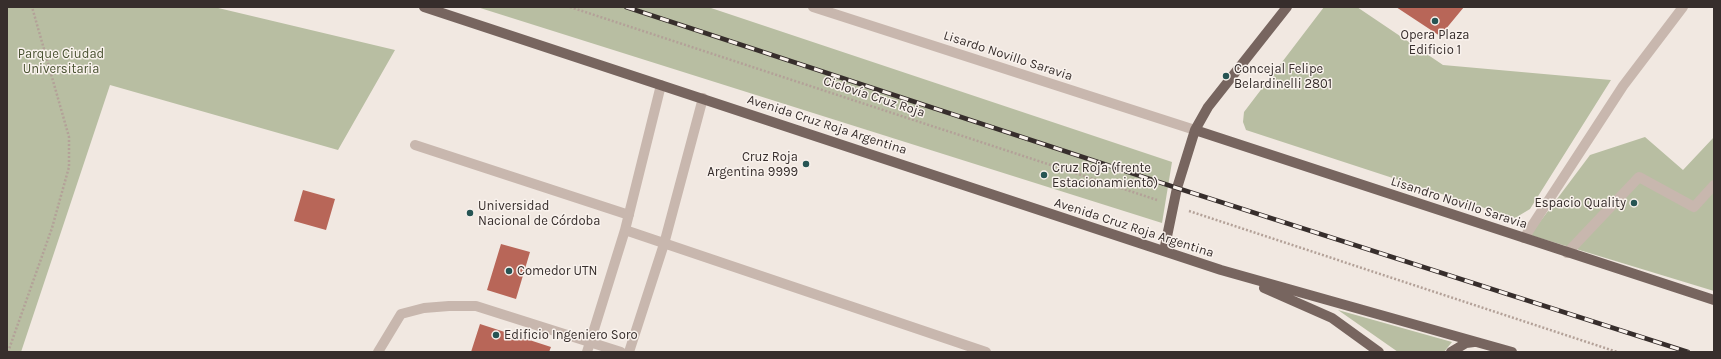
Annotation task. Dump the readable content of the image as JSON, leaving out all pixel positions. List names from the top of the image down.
{
  "streets": {
    "main road": ["Avenida Cruz Roja Argentina", "Lisandro Novillo Saravia"],
    "street": ["Lisardo Novillo Saravia"],
    "path": ["Ciclovía Cruz Roja"]
  },
  "crossings": [
    ["Lisardo Novillo Saravia", "Lisandro Novillo Saravia"]
  ],
  "parks": ["Parque Ciudad Universitaria"],
  "places": [
    "Opera Plaza Edificio 1",
    "Concejal Felipe Belardinelli 2801",
    "Cruz Roja Argentina 9999",
    "Cruz Roja (frente Estacionamiento)",
    "Espacio Quality",
    "Universidad Nacional de Córdoba",
    "Comedor UTN",
    "Edificio Ingeniero Soro"
  ]
}
